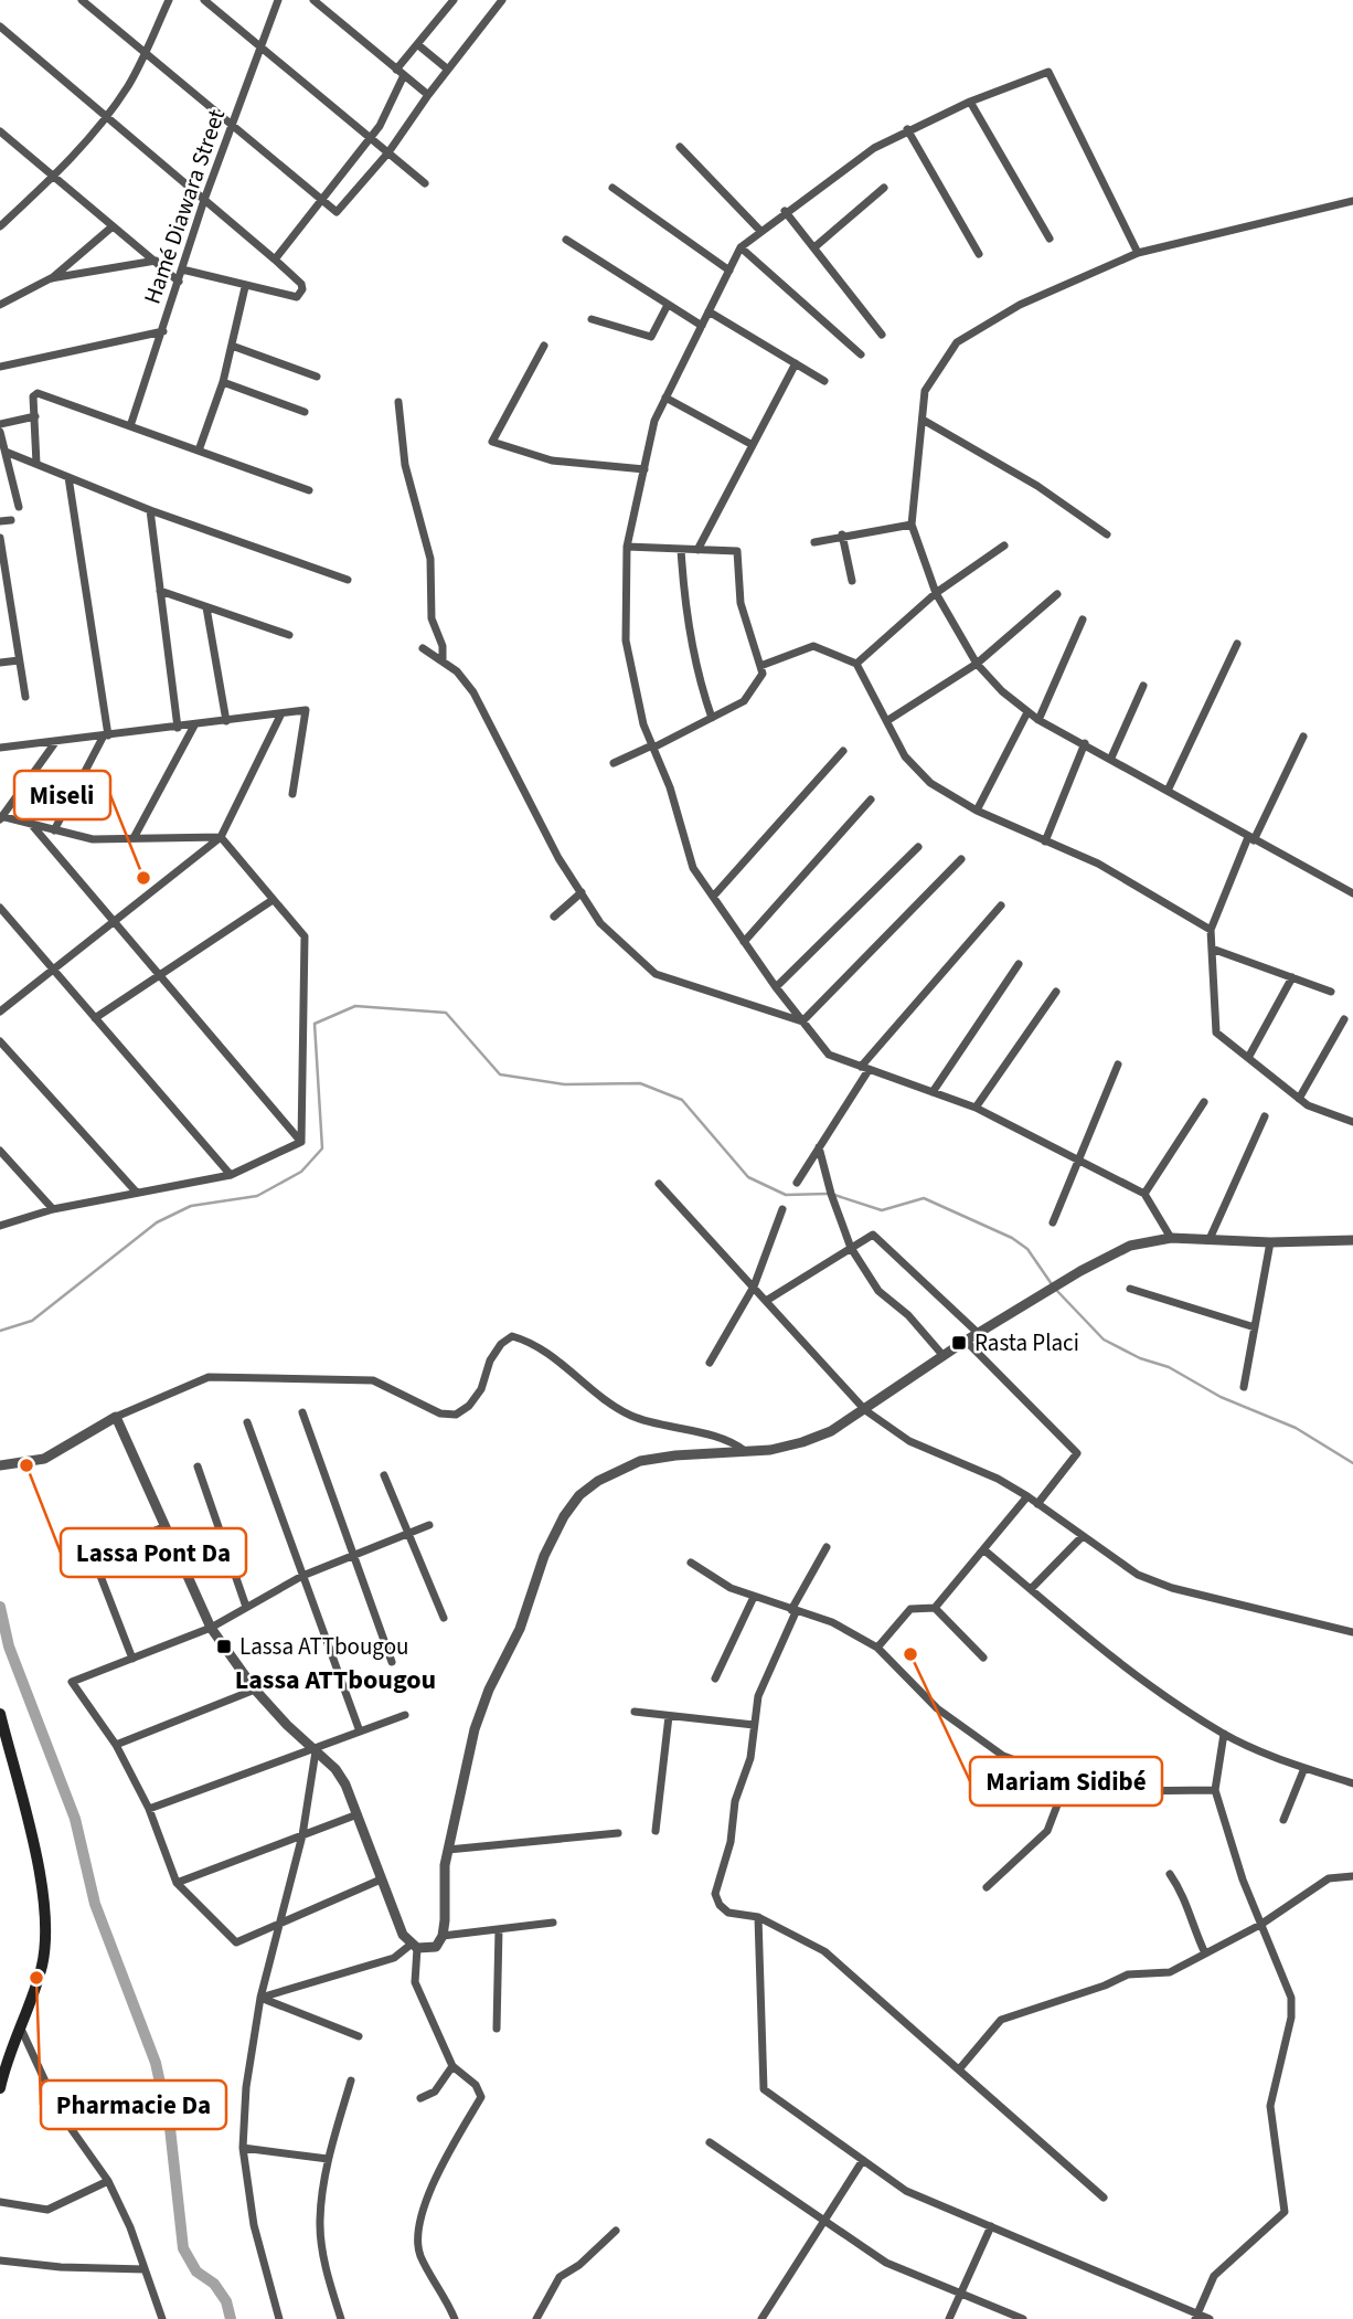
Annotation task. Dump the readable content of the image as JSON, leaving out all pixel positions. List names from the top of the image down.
{
  "streets": {
    "street": ["Hamé Diawara Street"]
  },
  "districts": ["Lassa ATTbougou"],
  "places": {
    "other": [
      "Miseli",
      "Lassa Pont Da",
      "Mariam Sidibé",
      "Pharmacie Da"
    ],
    "transit": ["Rasta Placi", "Lassa ATTbougou"]
  }
}
